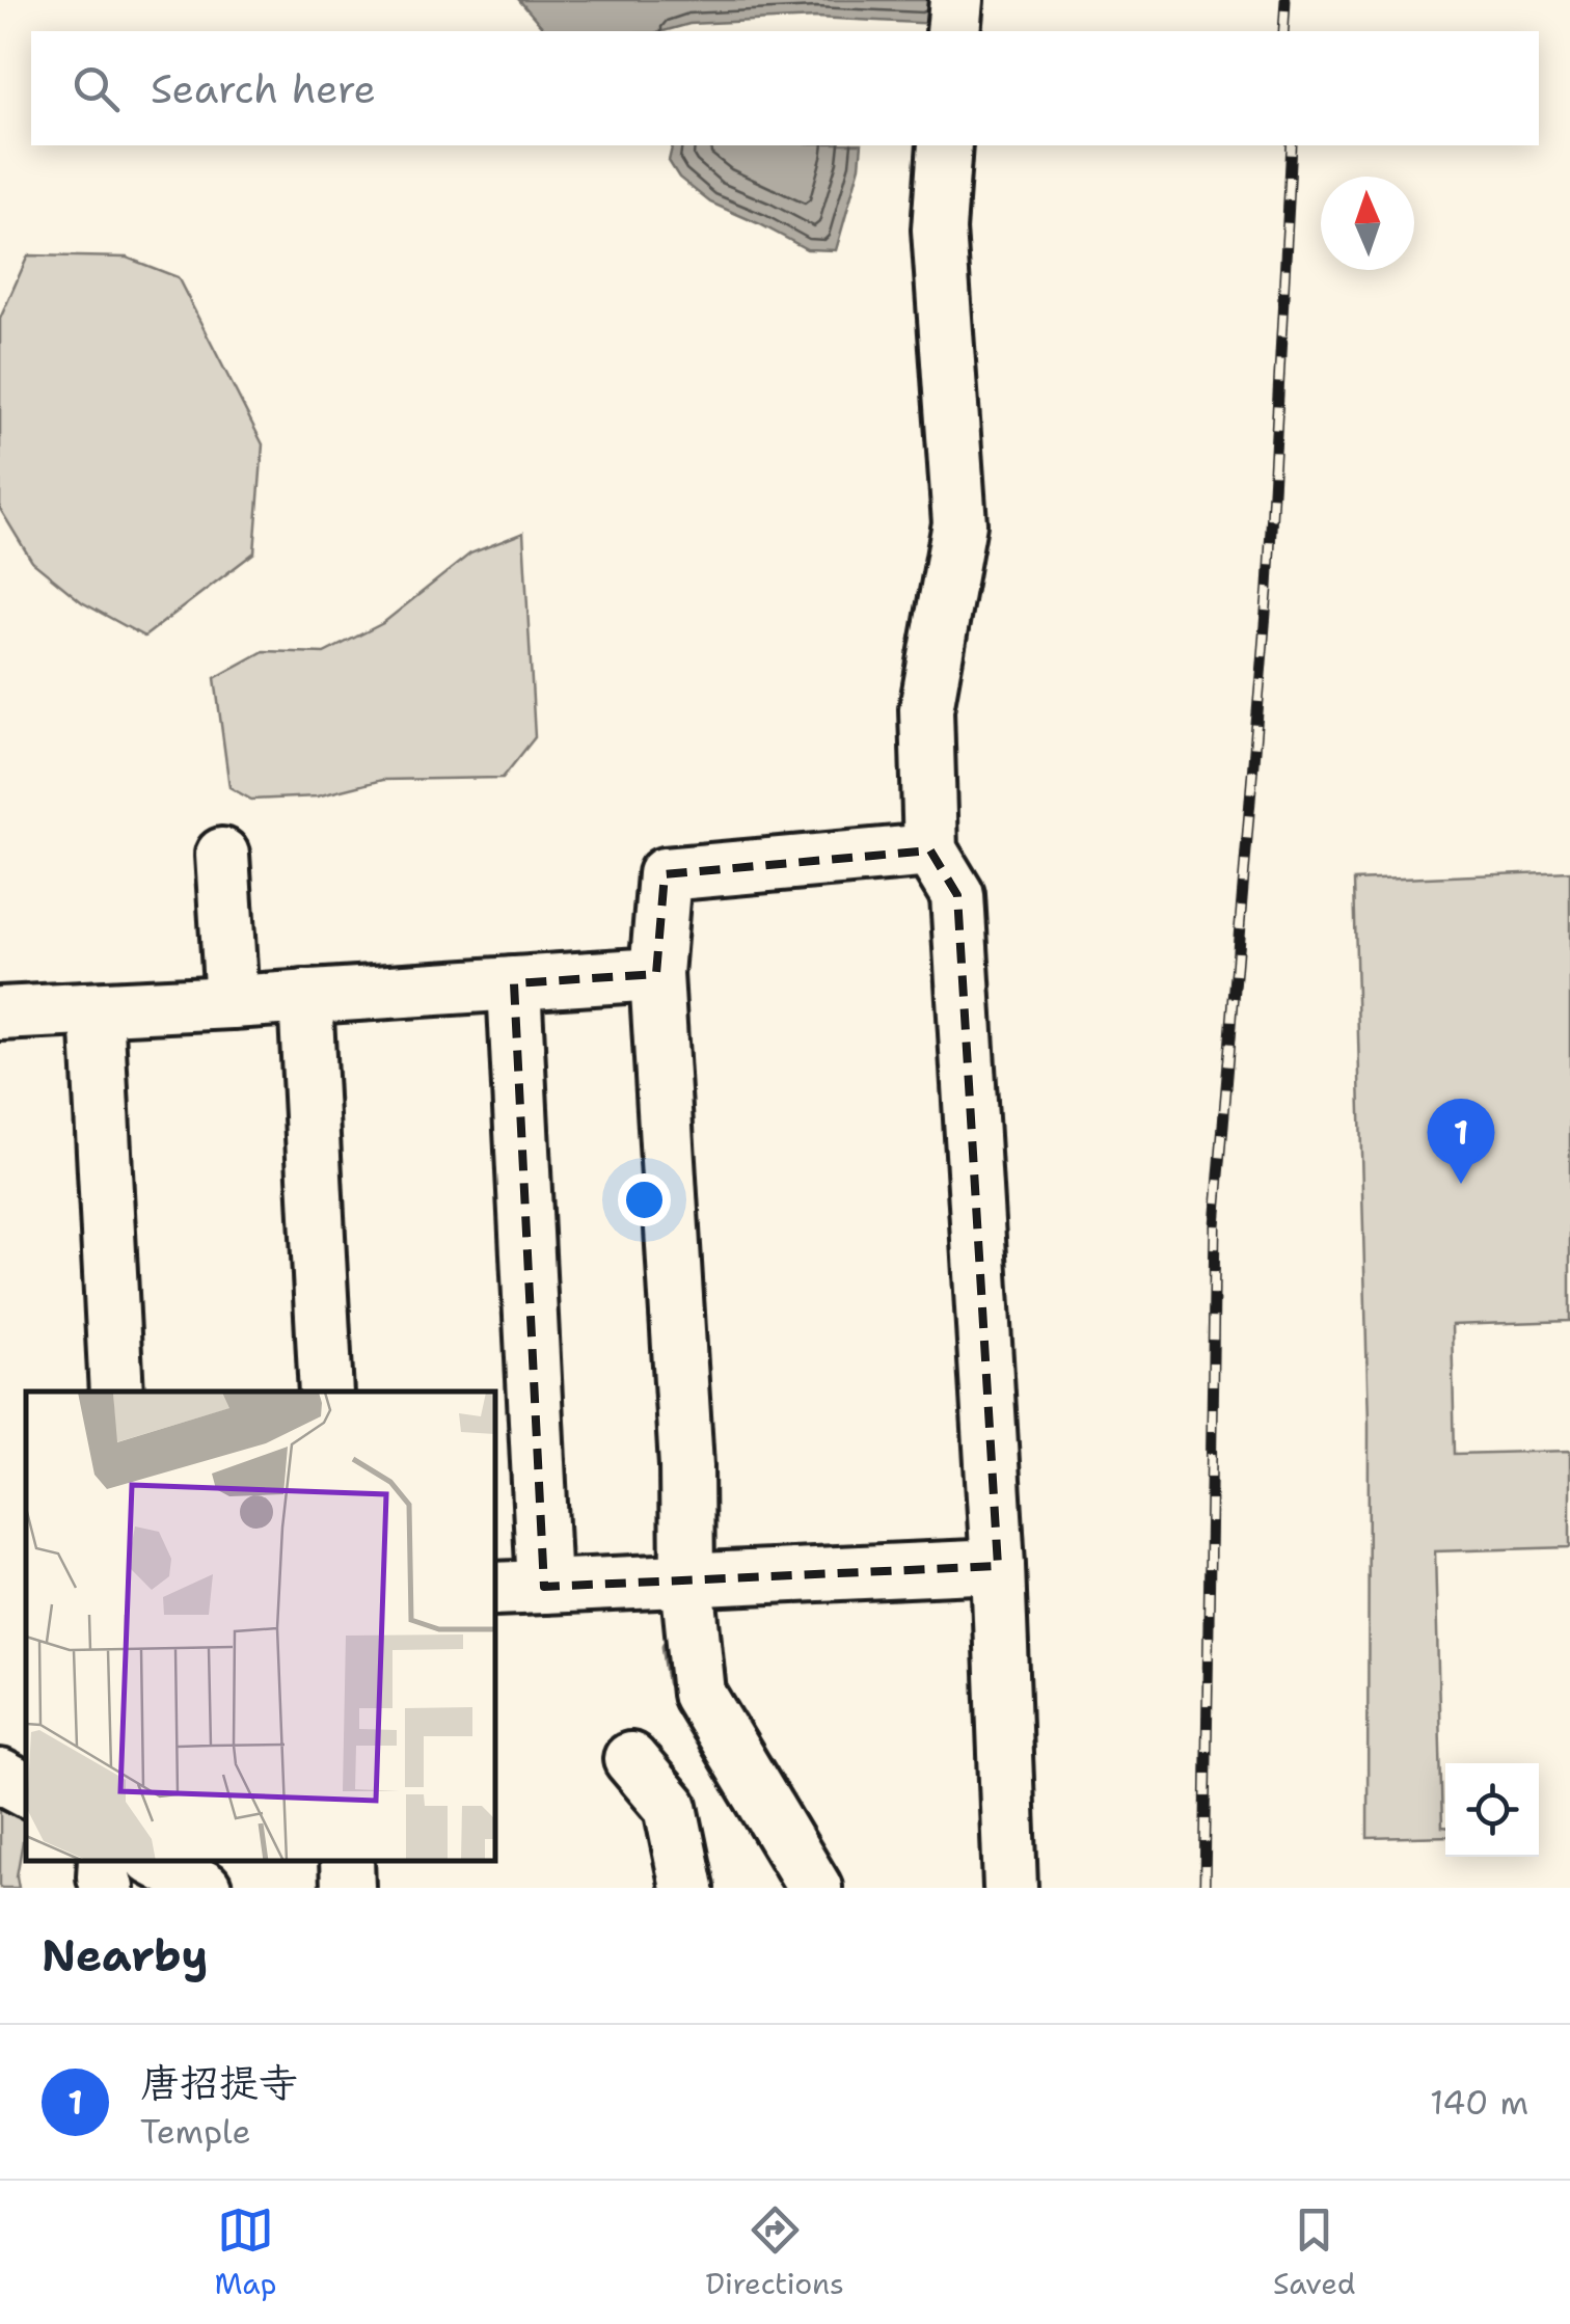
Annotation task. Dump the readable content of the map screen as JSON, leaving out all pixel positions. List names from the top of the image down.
{
  "north": "top",
  "page": {
    "search": "Search here",
    "pins": "1",
    "heading": "Nearby",
    "list": [
      {
        "mark": "1",
        "name": "唐招提寺",
        "note": "Temple",
        "value": "140 m"
      }
    ],
    "nav": ["Map", "Directions", "Saved"]
  }
}
